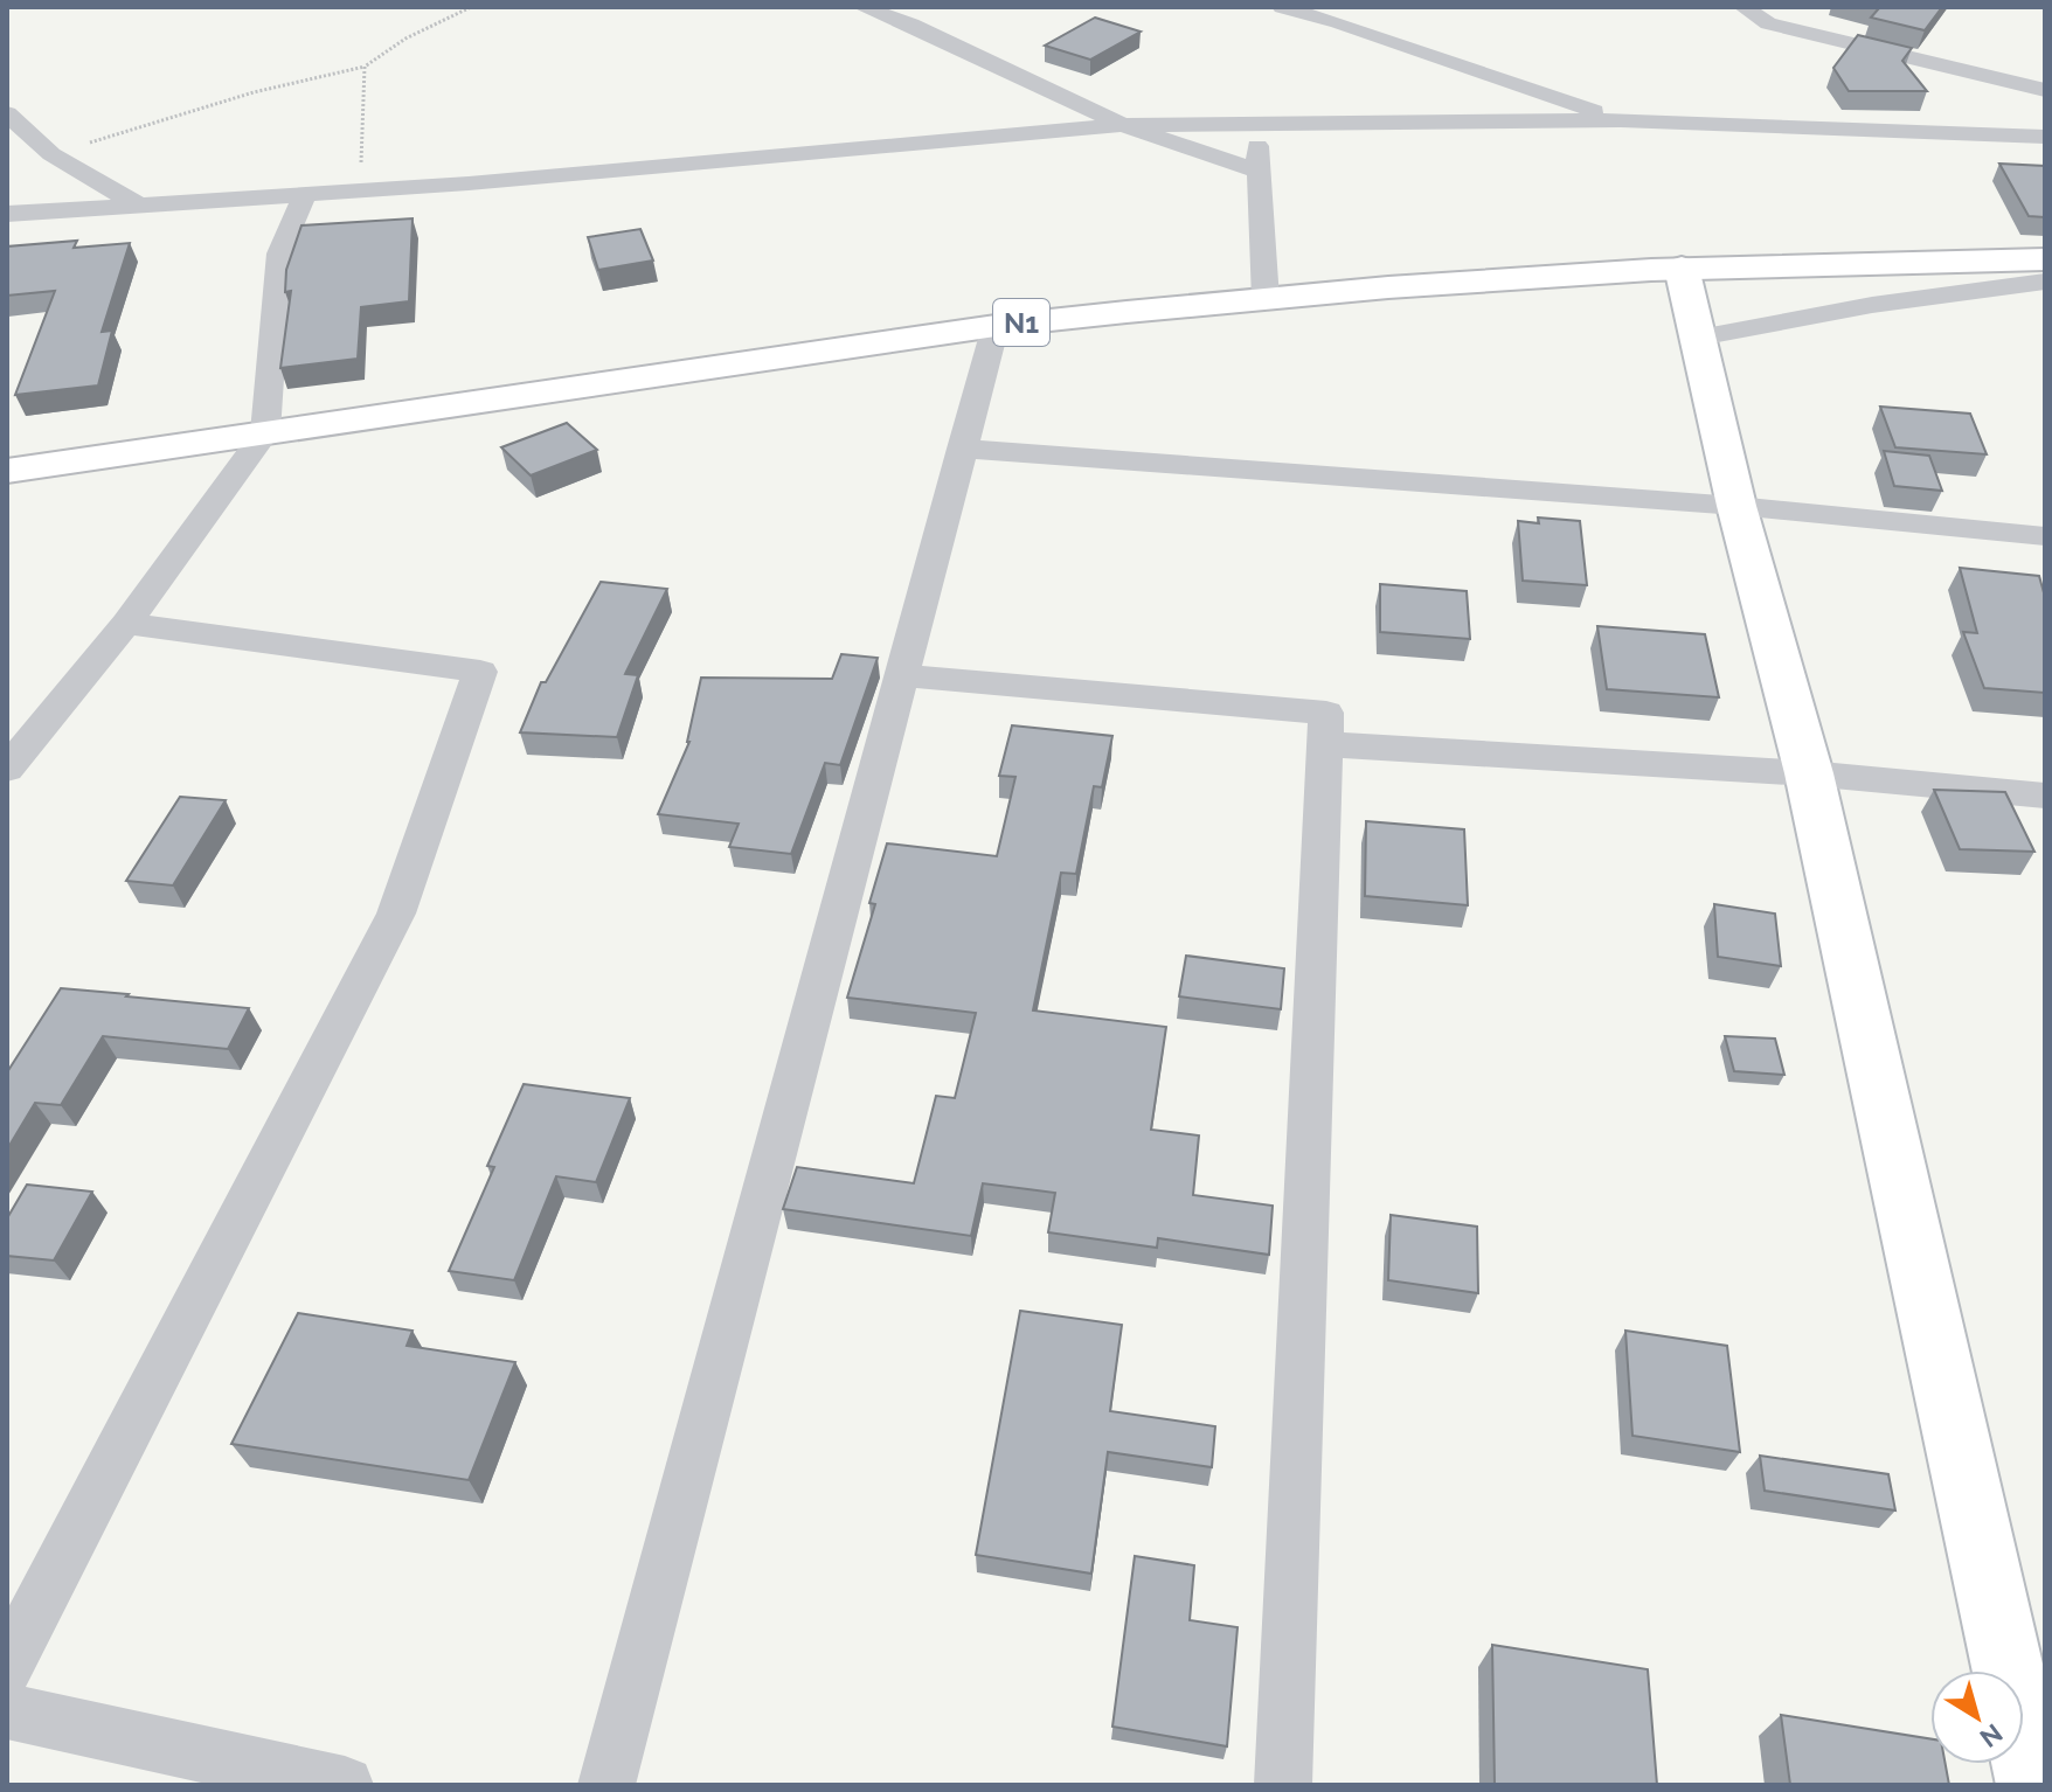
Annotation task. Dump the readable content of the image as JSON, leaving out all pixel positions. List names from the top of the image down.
{
  "streets": {
    "main road": ["N1"]
  },
  "north": "bottom right"
}
